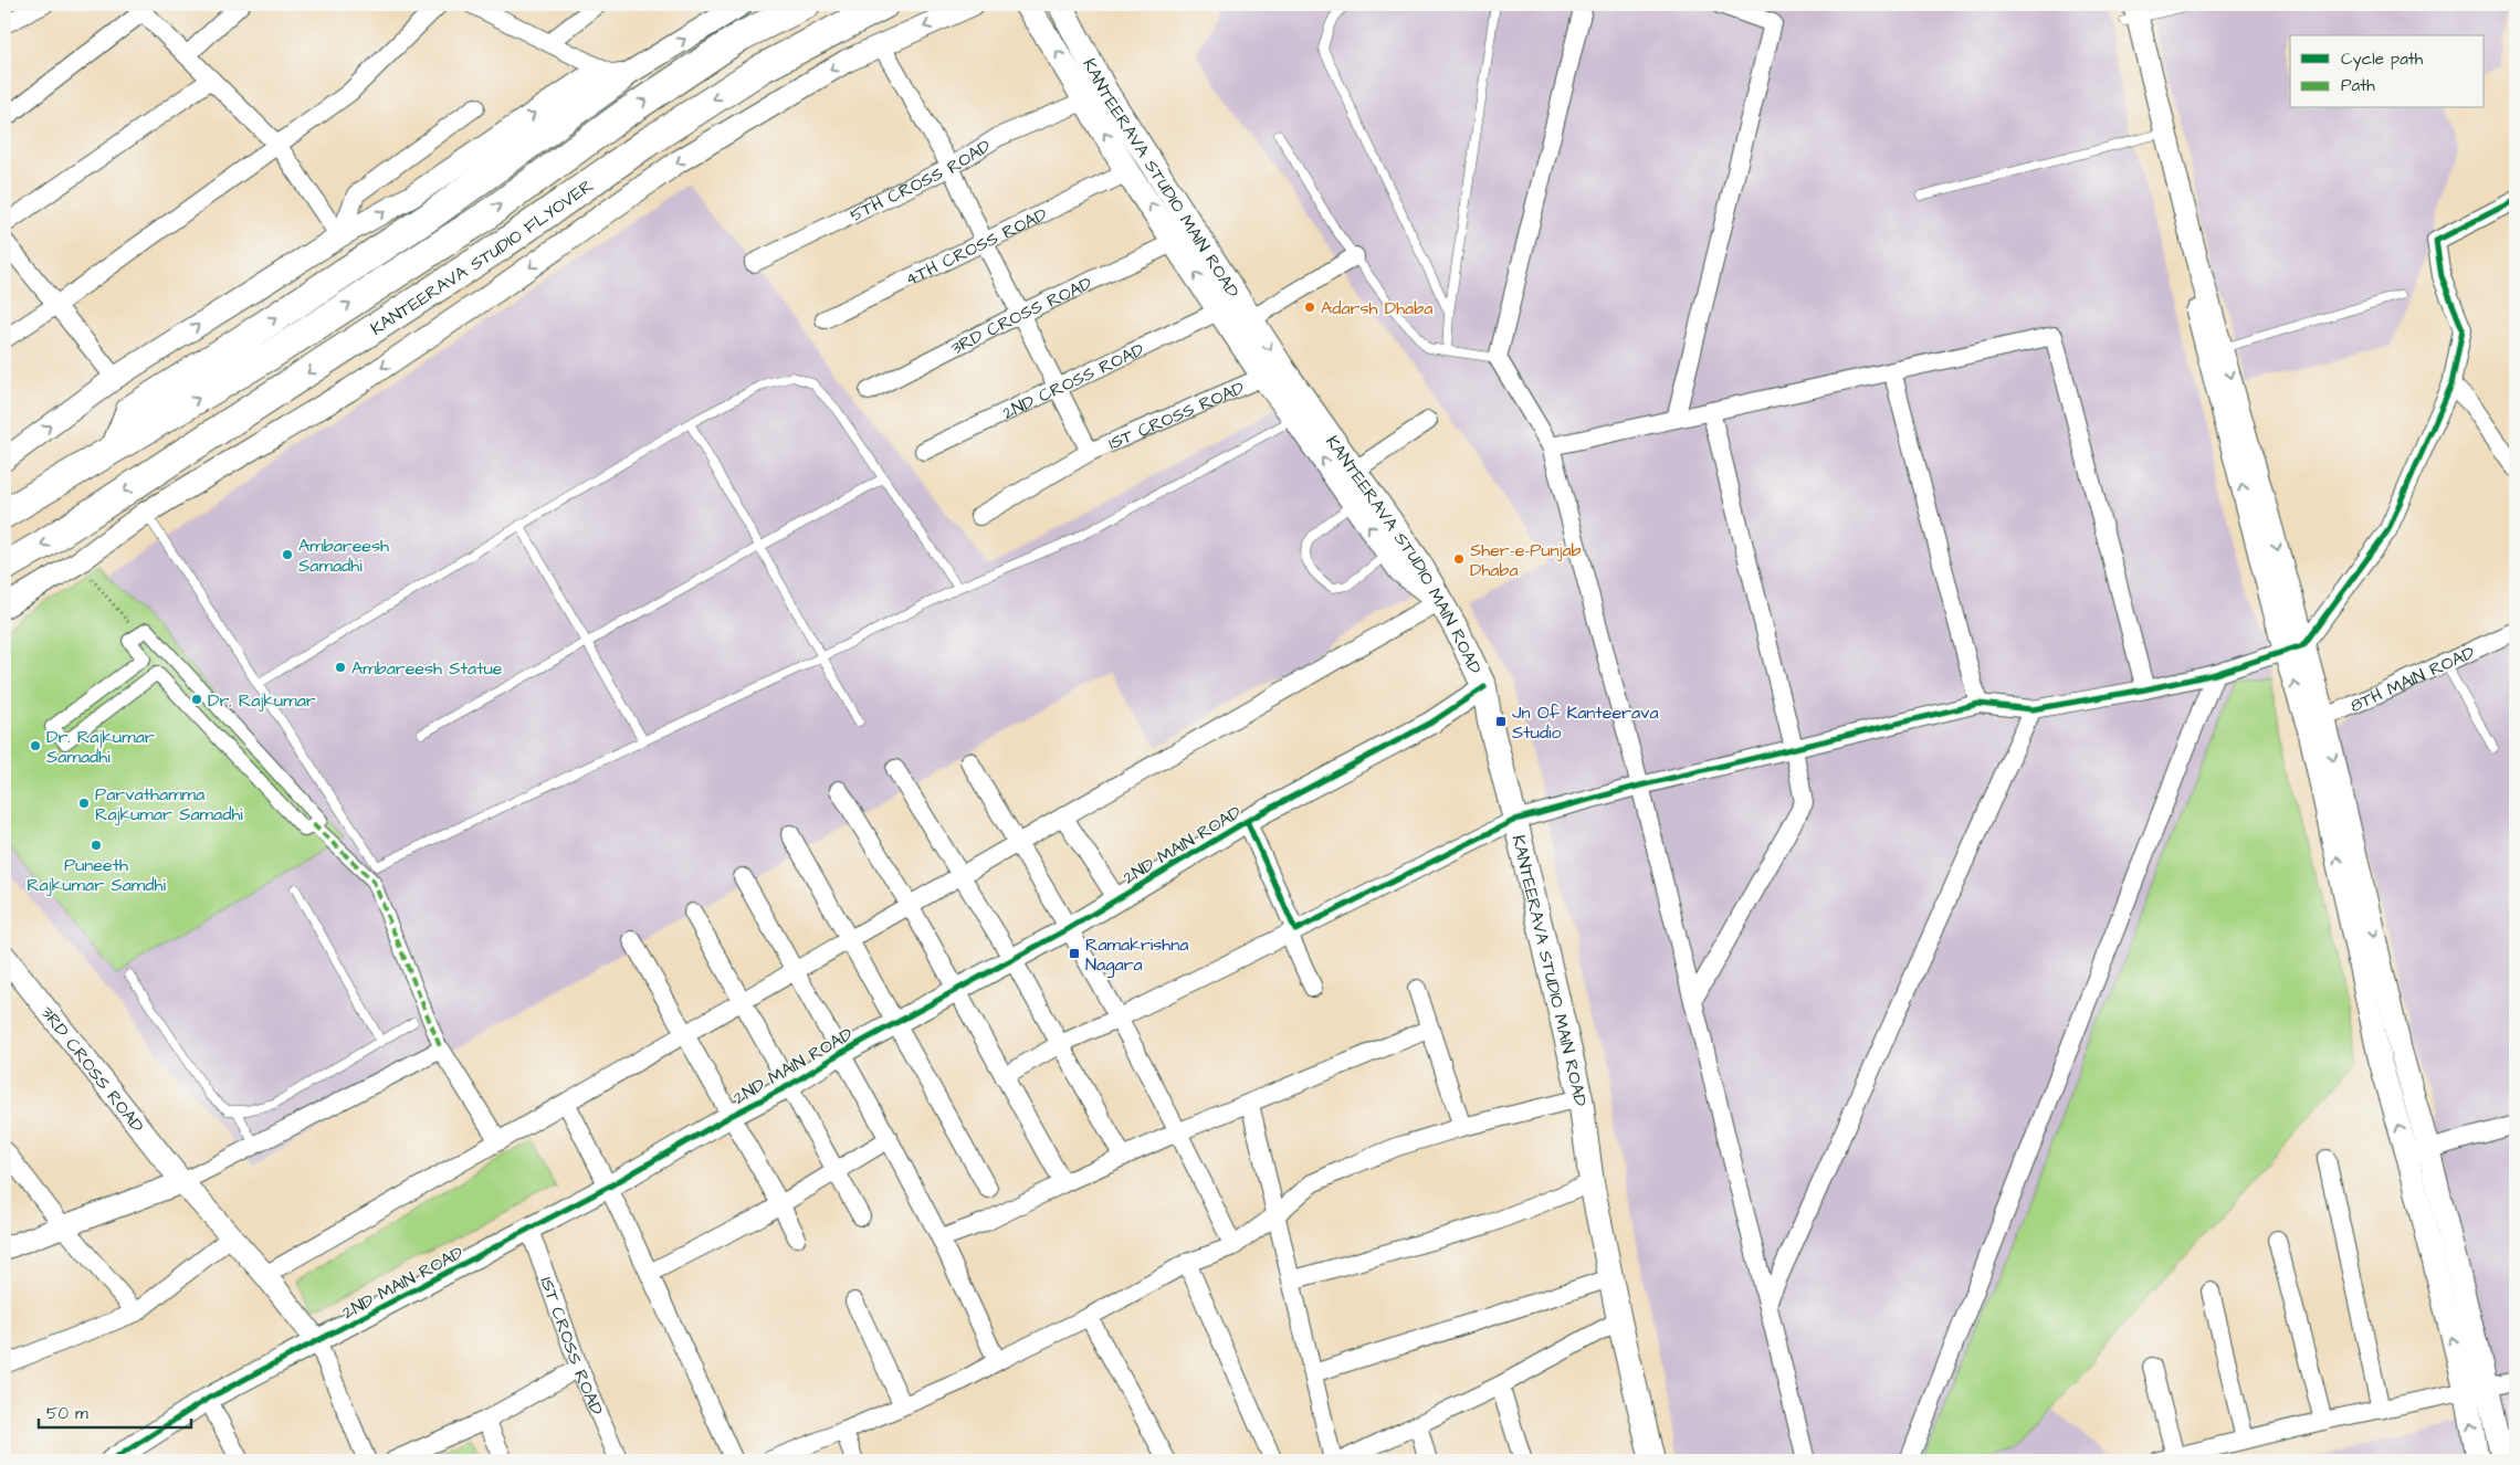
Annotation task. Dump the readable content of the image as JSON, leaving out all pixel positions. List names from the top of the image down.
{
  "streets": {
    "highway": ["KANTEERAVA STUDIO FLYOVER"],
    "main road": ["KANTEERAVA STUDIO MAIN ROAD"],
    "street": [
      "5TH CROSS ROAD",
      "4TH CROSS ROAD",
      "3RD CROSS ROAD",
      "2ND CROSS ROAD",
      "1ST CROSS ROAD",
      "8TH MAIN ROAD",
      "2ND MAIN ROAD"
    ]
  },
  "crossings": [
    ["KANTEERAVA STUDIO MAIN ROAD", "2ND MAIN ROAD"],
    ["3RD CROSS ROAD", "2ND MAIN ROAD"],
    ["1ST CROSS ROAD", "2ND MAIN ROAD"]
  ],
  "places": {
    "other": [
      "Adarsh Dhaba",
      "Ambareesh Samadhi",
      "Sher-e-Punjab Dhaba",
      "Ambareesh Statue",
      "Dr. Rajkumar",
      "Dr. Rajkumar Samadhi",
      "Parvathamma Rajkumar Samadhi",
      "Puneeth Rajkumar Samdhi"
    ],
    "transit": ["Jn Of Kanteerava Studio", "Ramakrishna Nagara"]
  },
  "legend": ["Cycle path", "Path"],
  "scale_bar": "50 m"
}
